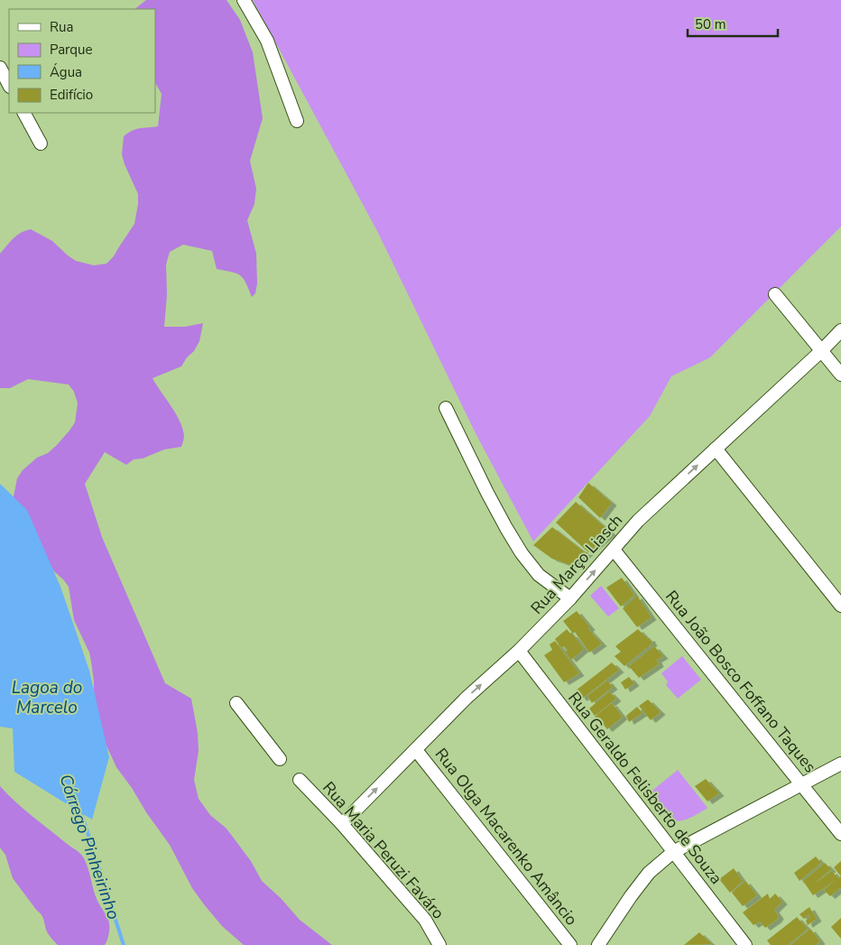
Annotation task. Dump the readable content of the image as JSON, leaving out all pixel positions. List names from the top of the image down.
{
  "streets": {
    "street": [
      "Rua Março Liasch",
      "Rua João Bosco Foffano Taques",
      "Rua Geraldo Felisberto de Souza",
      "Rua Olga Macarenko Amâncio",
      "Rua Maria Peruzi Faváro"
    ]
  },
  "crossings": [
    ["Rua Março Liasch", "Rua João Bosco Foffano Taques"],
    ["Rua Março Liasch", "Rua Geraldo Felisberto de Souza"],
    ["Rua Março Liasch", "Rua Olga Macarenko Amâncio"],
    ["Rua Março Liasch", "Rua Maria Peruzi Faváro"]
  ],
  "one_way": ["Rua Março Liasch"],
  "water": ["Lagoa do Marcelo", "Córrego Pinheirinho"],
  "legend": [
    "Rua",
    "Parque",
    "Água",
    "Edifício"
  ],
  "scale_bar": "50 m"
}
